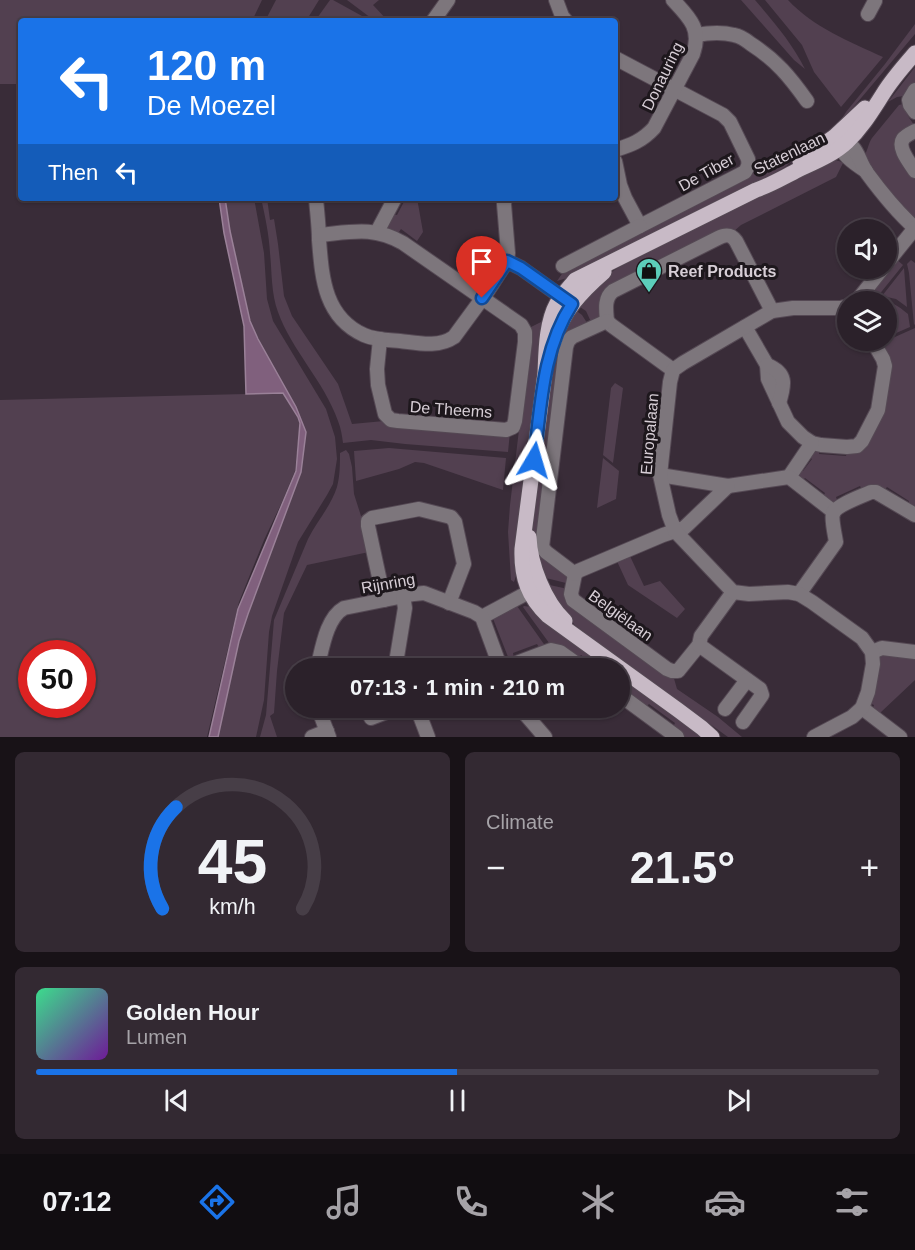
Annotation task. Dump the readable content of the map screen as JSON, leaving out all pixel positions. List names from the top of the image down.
{
  "streets": {
    "main road": ["Statenlaan"],
    "street": [
      "Donauring",
      "De Tiber",
      "De Theems",
      "Europalaan",
      "Rijnring",
      "Belgiëlaan"
    ]
  },
  "crossings": [
    ["Donauring", "De Tiber"]
  ],
  "places": {
    "shop": ["Reef Products"]
  },
  "page": {
    "turn": ["120 m", "De Moezel"],
    "then": "Then",
    "limit": "50",
    "trip": "07:13 · 1 min · 210 m",
    "tile": "Climate",
    "heat": ["−", "21.5°", "+"],
    "song": ["Golden Hour", "Lumen"],
    "tabs": "07:12",
    "gauge": ["45", "km/h"]
  }
}
